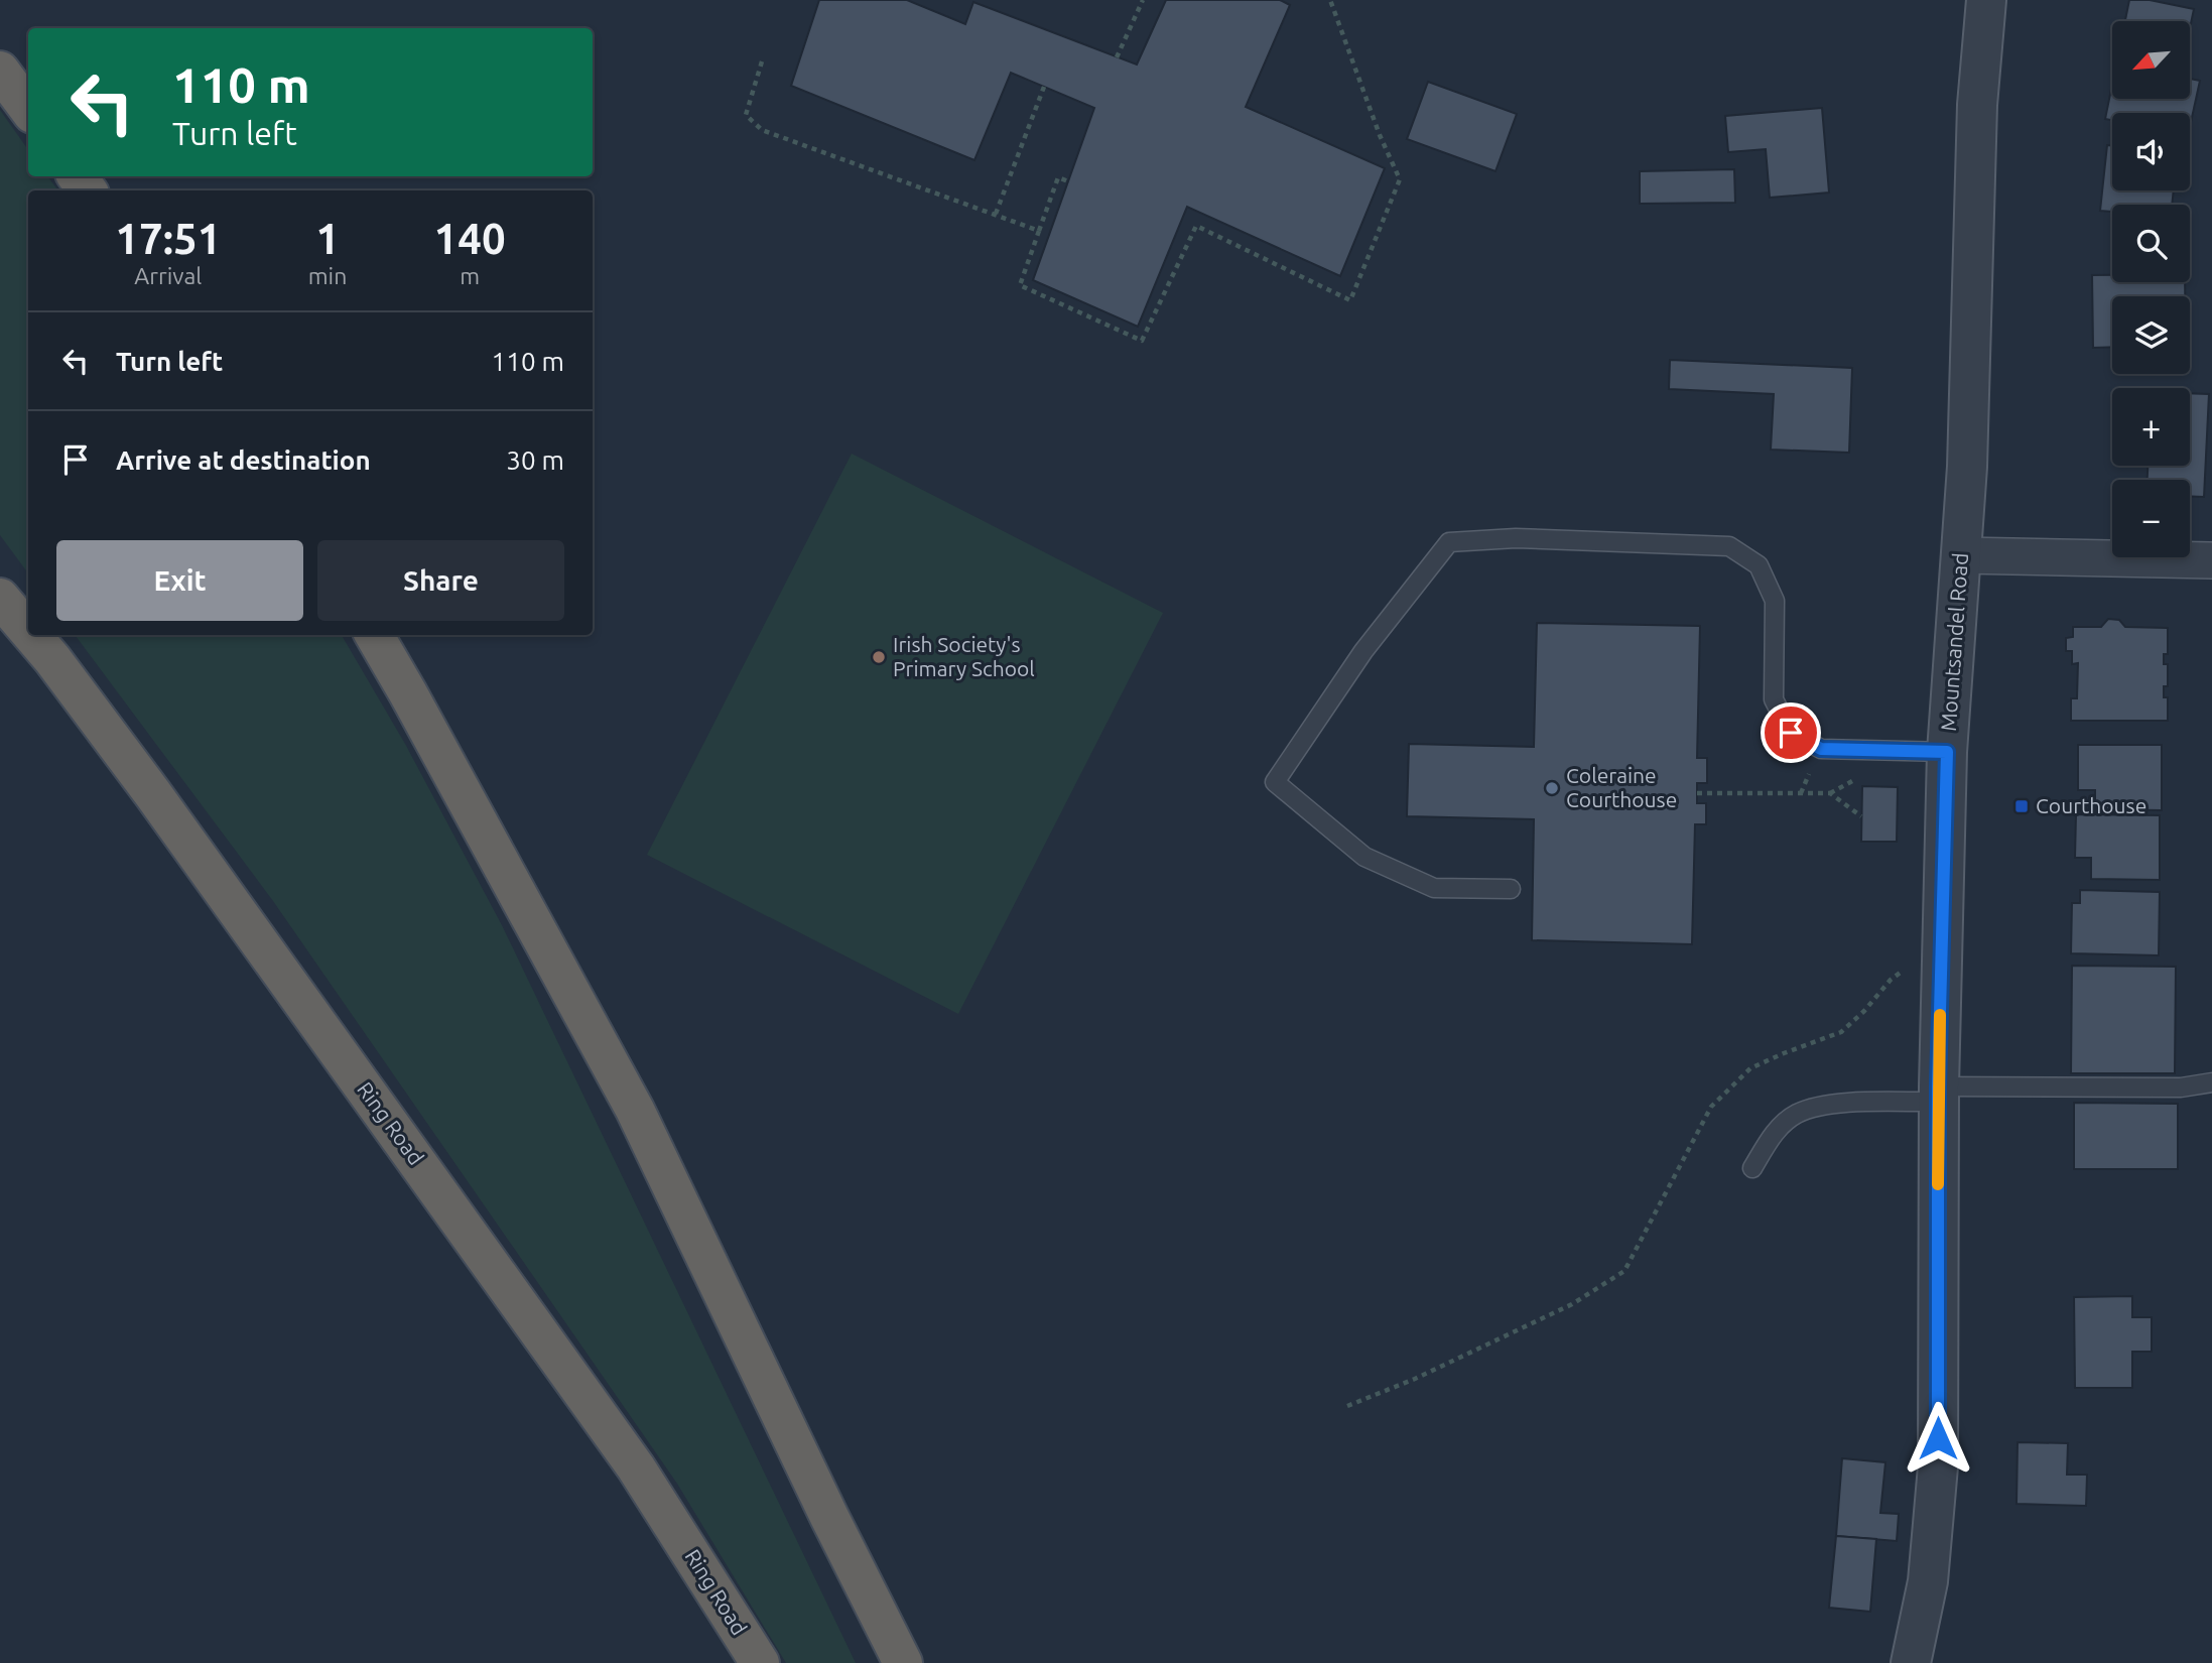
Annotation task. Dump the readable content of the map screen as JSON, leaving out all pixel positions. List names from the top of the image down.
{
  "streets": {
    "highway": ["Ring Road"],
    "street": ["Mountsandel Road"]
  },
  "places": {
    "other": ["Irish Society's Primary School", "Coleraine Courthouse"],
    "transit": ["Courthouse"]
  },
  "north": "bottom left",
  "page": {
    "map_buttons": ["+", "−"],
    "turn": ["110 m", "Turn left"],
    "eta": [
      "17:51",
      "Arrival",
      "1",
      "min",
      "140",
      "m"
    ],
    "list": [
      {
        "name": "Turn left",
        "value": "110 m"
      },
      {
        "name": "Arrive at destination",
        "value": "30 m"
      }
    ],
    "buttons": ["Exit", "Share"]
  }
}
